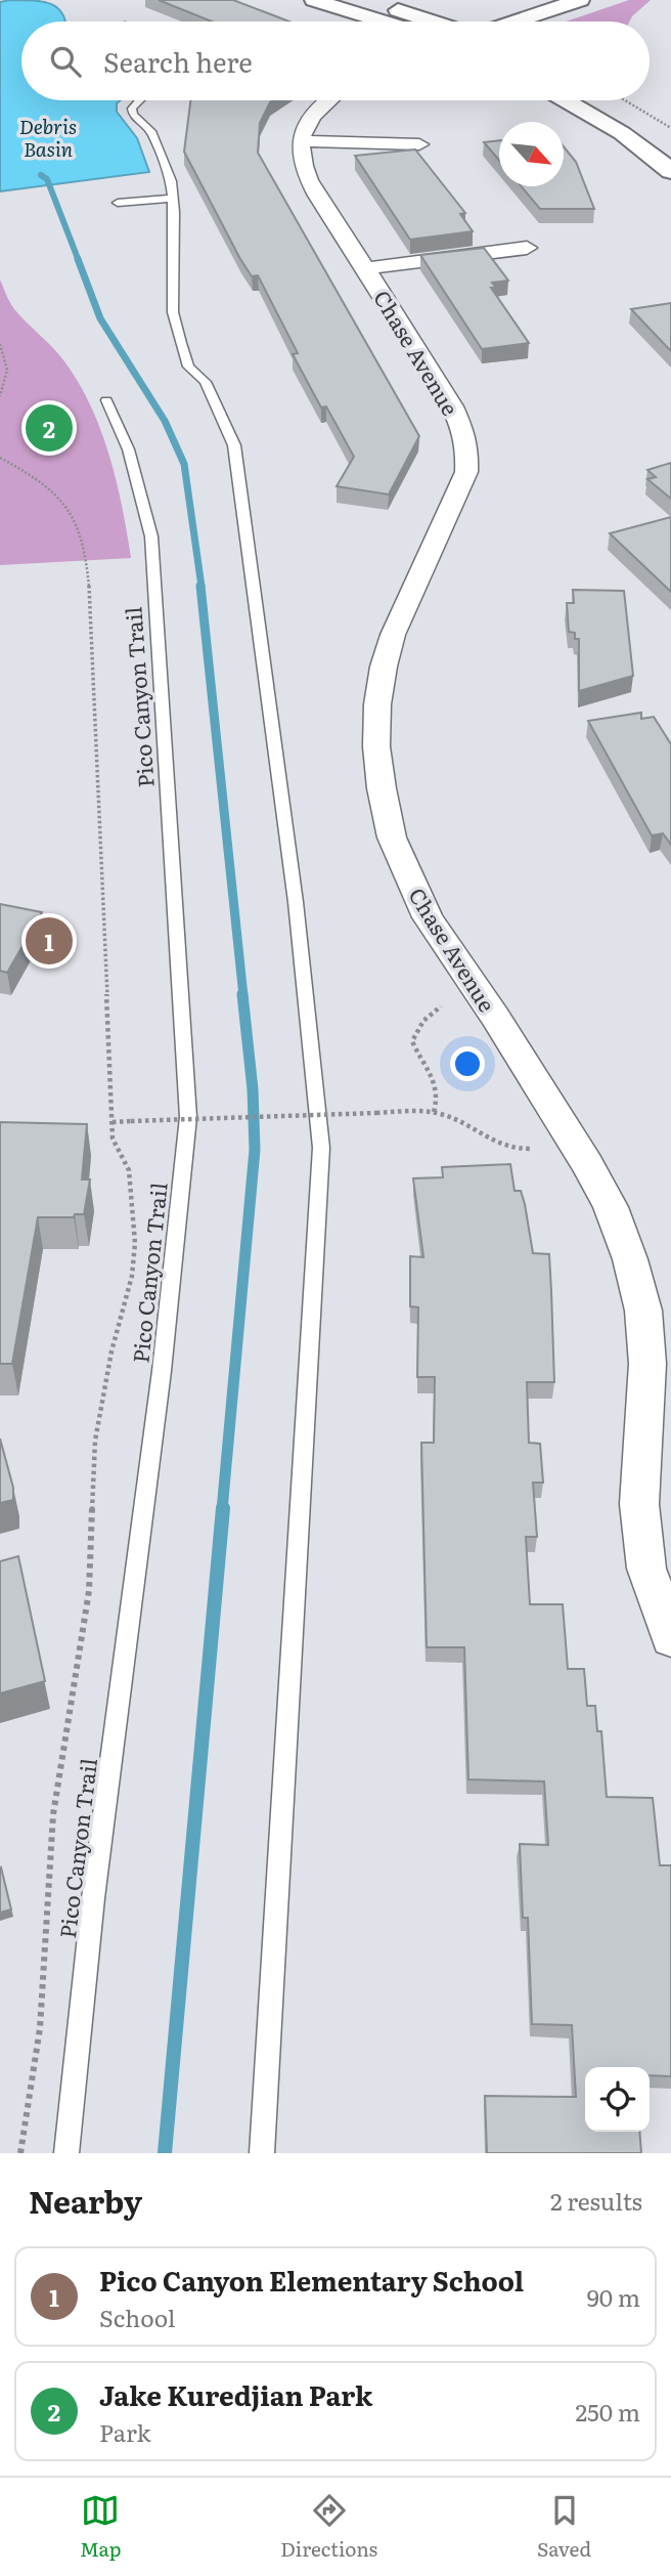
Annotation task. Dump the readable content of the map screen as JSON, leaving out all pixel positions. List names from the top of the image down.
{
  "streets": {
    "street": ["Chase Avenue"],
    "lane": ["Pico Canyon Trail"]
  },
  "water": ["Debris Basin"],
  "north": "bottom right",
  "page": {
    "search": "Search here",
    "pins": ["2", "1"],
    "heading": ["Nearby", "2 results"],
    "list": [
      {
        "mark": "1",
        "name": "Pico Canyon Elementary School",
        "note": "School",
        "value": "90 m"
      },
      {
        "mark": "2",
        "name": "Jake Kuredjian Park",
        "note": "Park",
        "value": "250 m"
      }
    ],
    "nav": ["Map", "Directions", "Saved"]
  }
}
